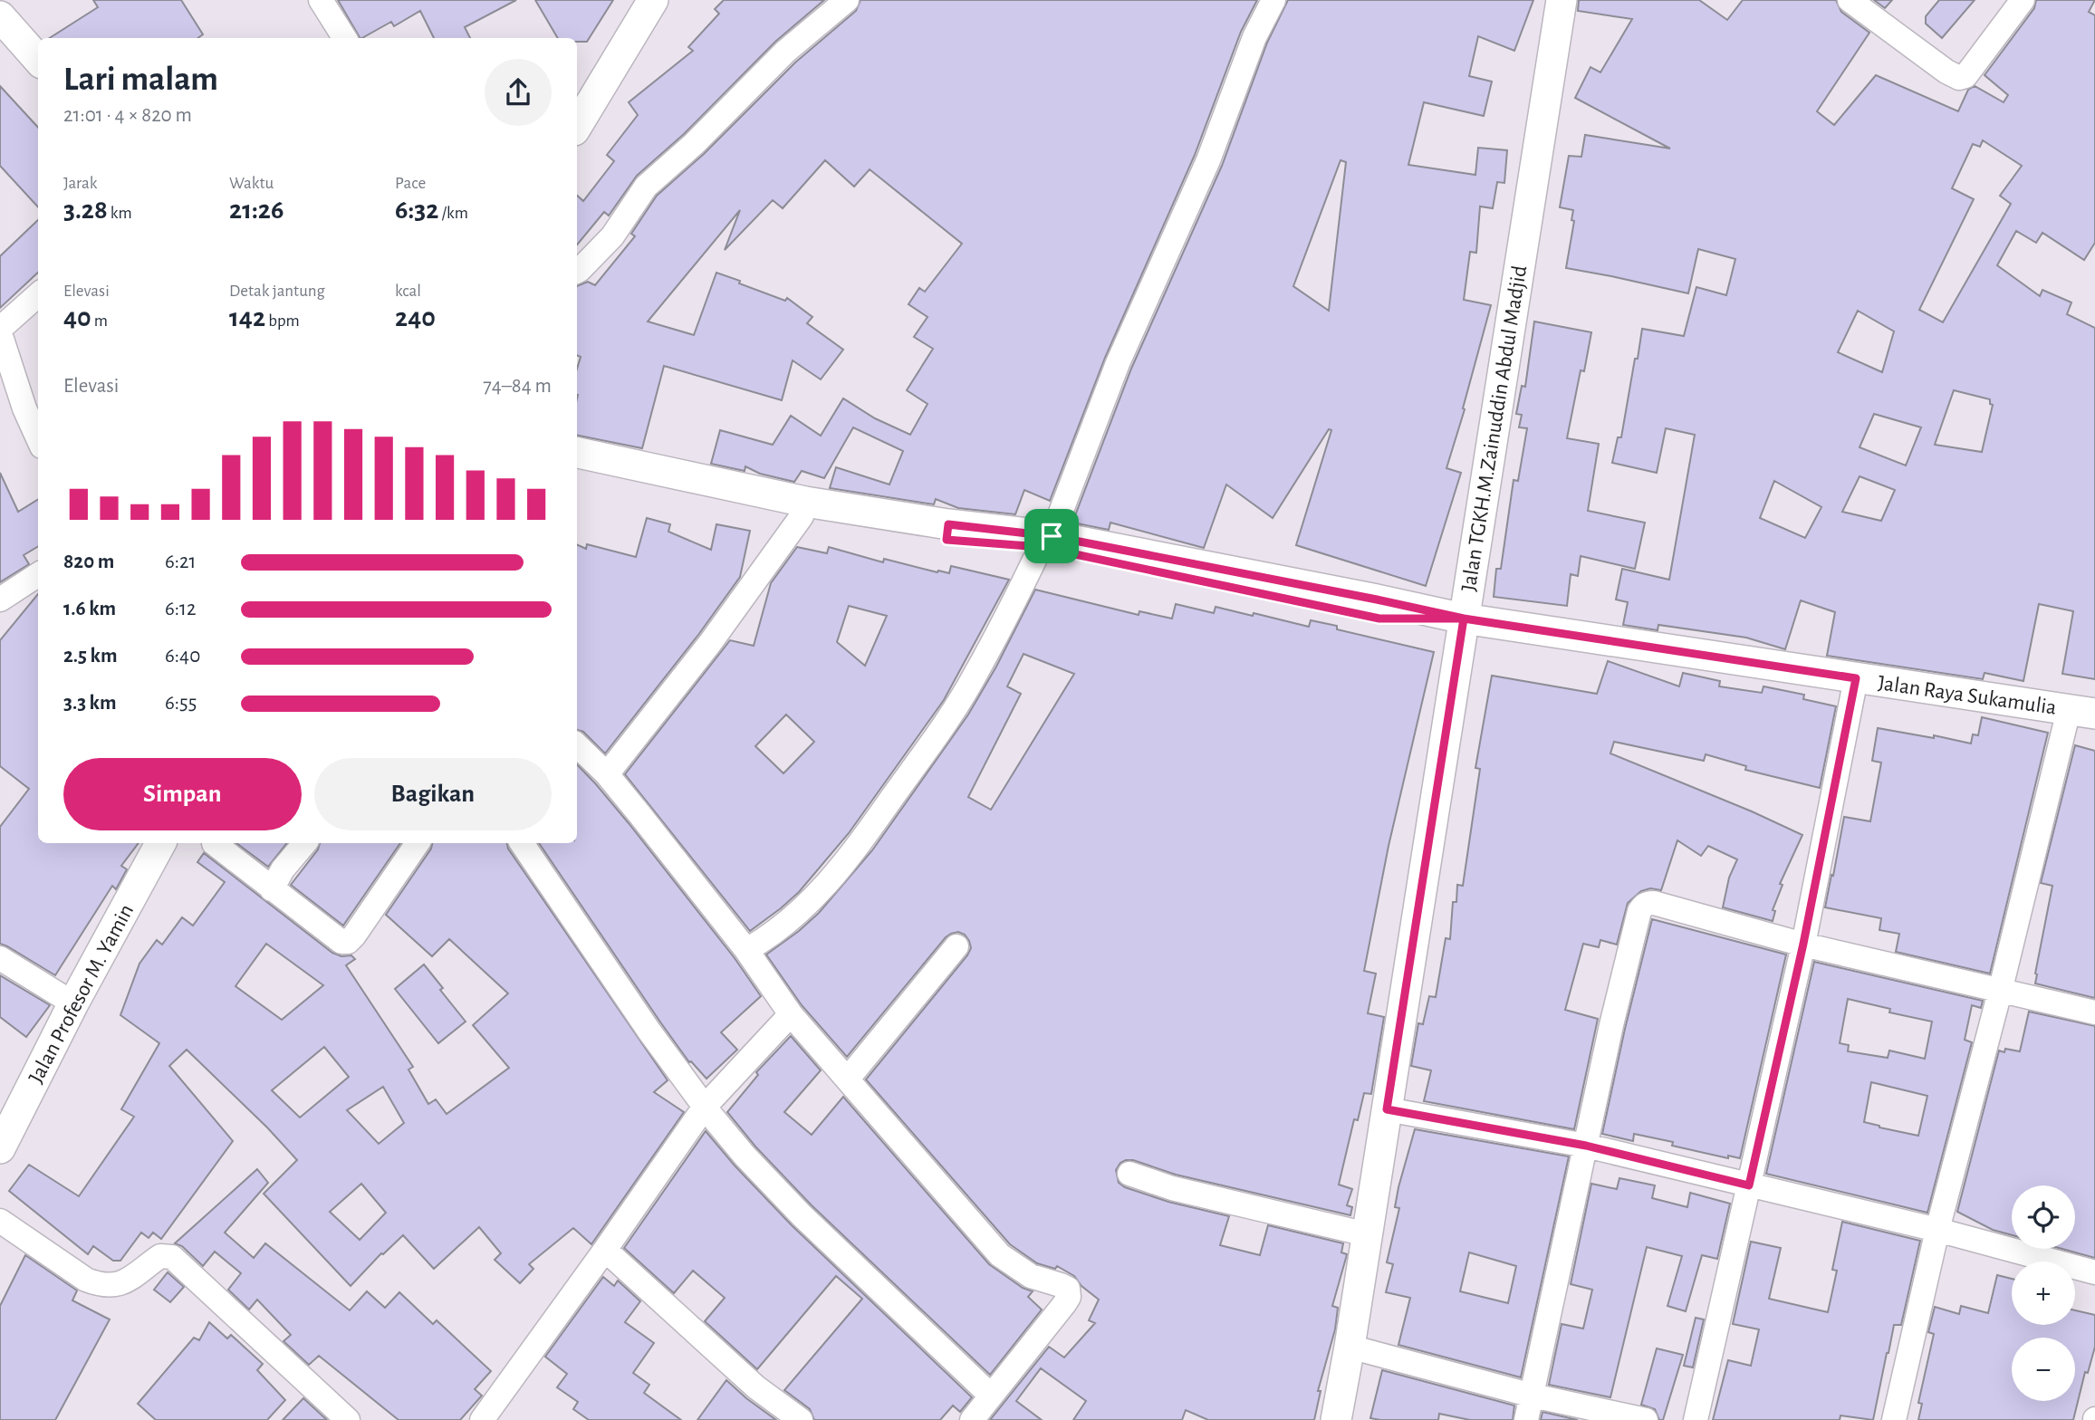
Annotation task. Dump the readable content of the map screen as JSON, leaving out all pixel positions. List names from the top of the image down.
{
  "streets": {
    "main road": ["Jalan TGKH.M.Zainuddin Abdul Madjid", "Jalan Raya Sukamulia", "Jalan Profesor M. Yamin"]
  },
  "crossings": [
    ["Jalan TGKH.M.Zainuddin Abdul Madjid", "Jalan Raya Sukamulia"]
  ],
  "page": {
    "heading": ["Lari malam", "21:01 · 4 × 820 m"],
    "stats": [
      ["Jarak", "3.28 km"],
      ["Waktu", "21:26"],
      ["Pace", "6:32 /km"],
      ["Elevasi", "40 m"],
      ["Detak jantung", "142 bpm"],
      ["kcal", "240"]
    ],
    "chart": ["Elevasi", "74–84 m"],
    "list": [
      {
        "name": "820 m",
        "note": "6:21"
      },
      {
        "name": "1.6 km",
        "note": "6:12"
      },
      {
        "name": "2.5 km",
        "note": "6:40"
      },
      {
        "name": "3.3 km",
        "note": "6:55"
      }
    ],
    "buttons": ["Simpan", "Bagikan"],
    "map_buttons": ["+", "−"]
  }
}
